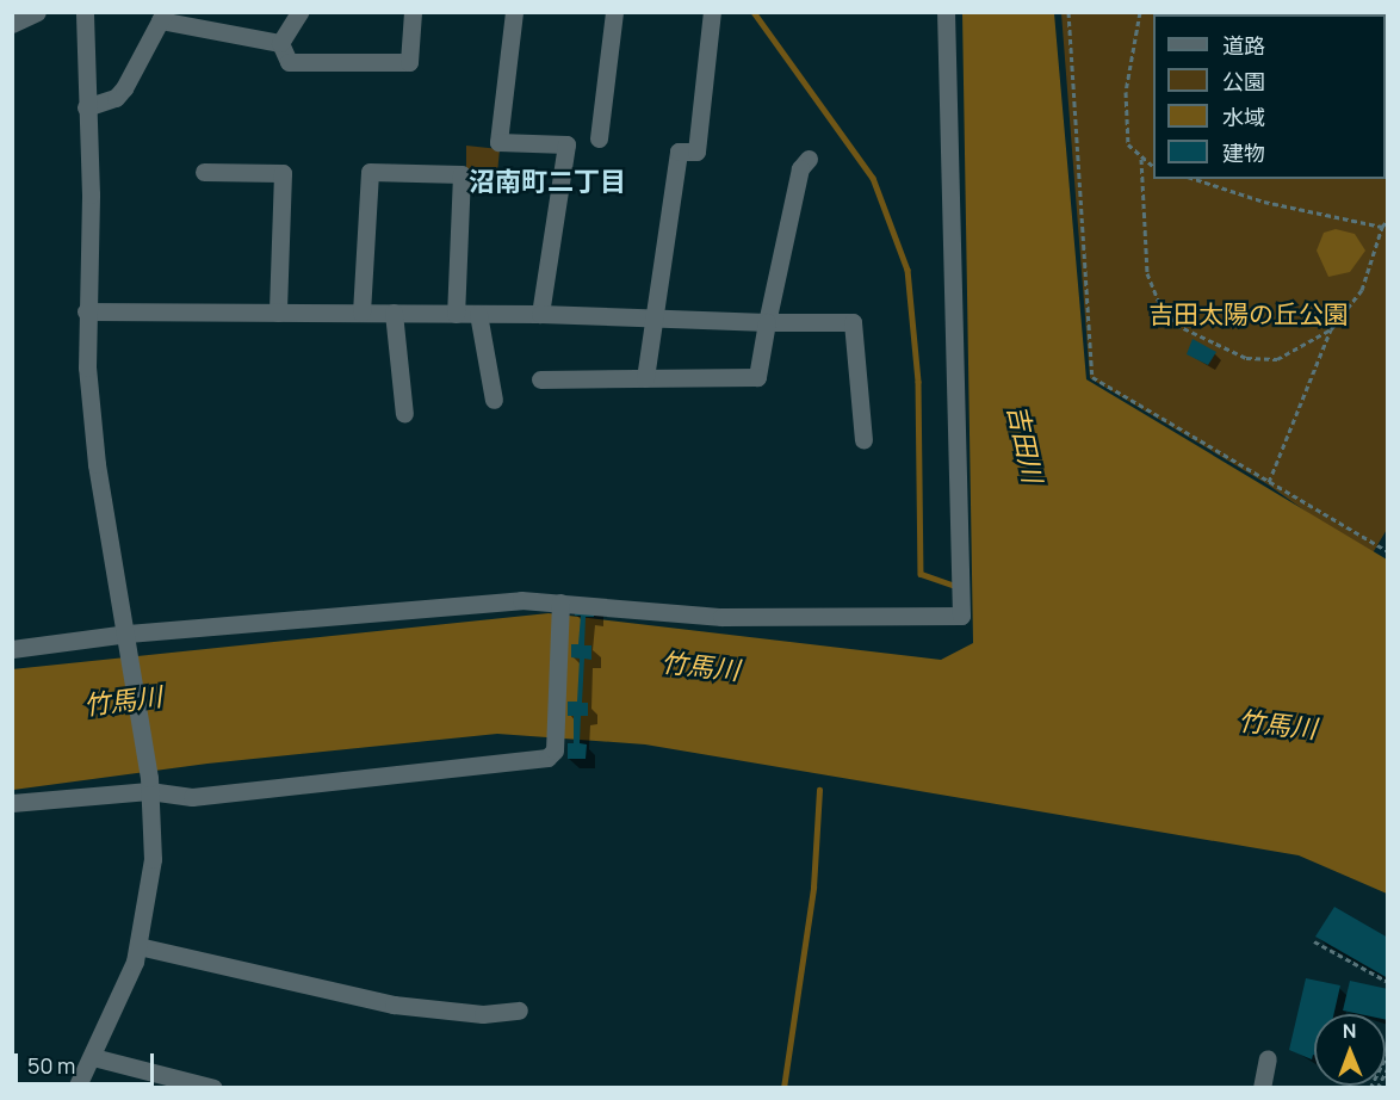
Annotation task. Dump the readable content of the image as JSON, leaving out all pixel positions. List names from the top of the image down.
{
  "districts": ["沼南町二丁目"],
  "water": ["吉田川", "竹馬川"],
  "parks": ["吉田太陽の丘公園"],
  "legend": [
    "道路",
    "公園",
    "水域",
    "建物"
  ],
  "scale_bar": "50 m",
  "north": "top"
}
